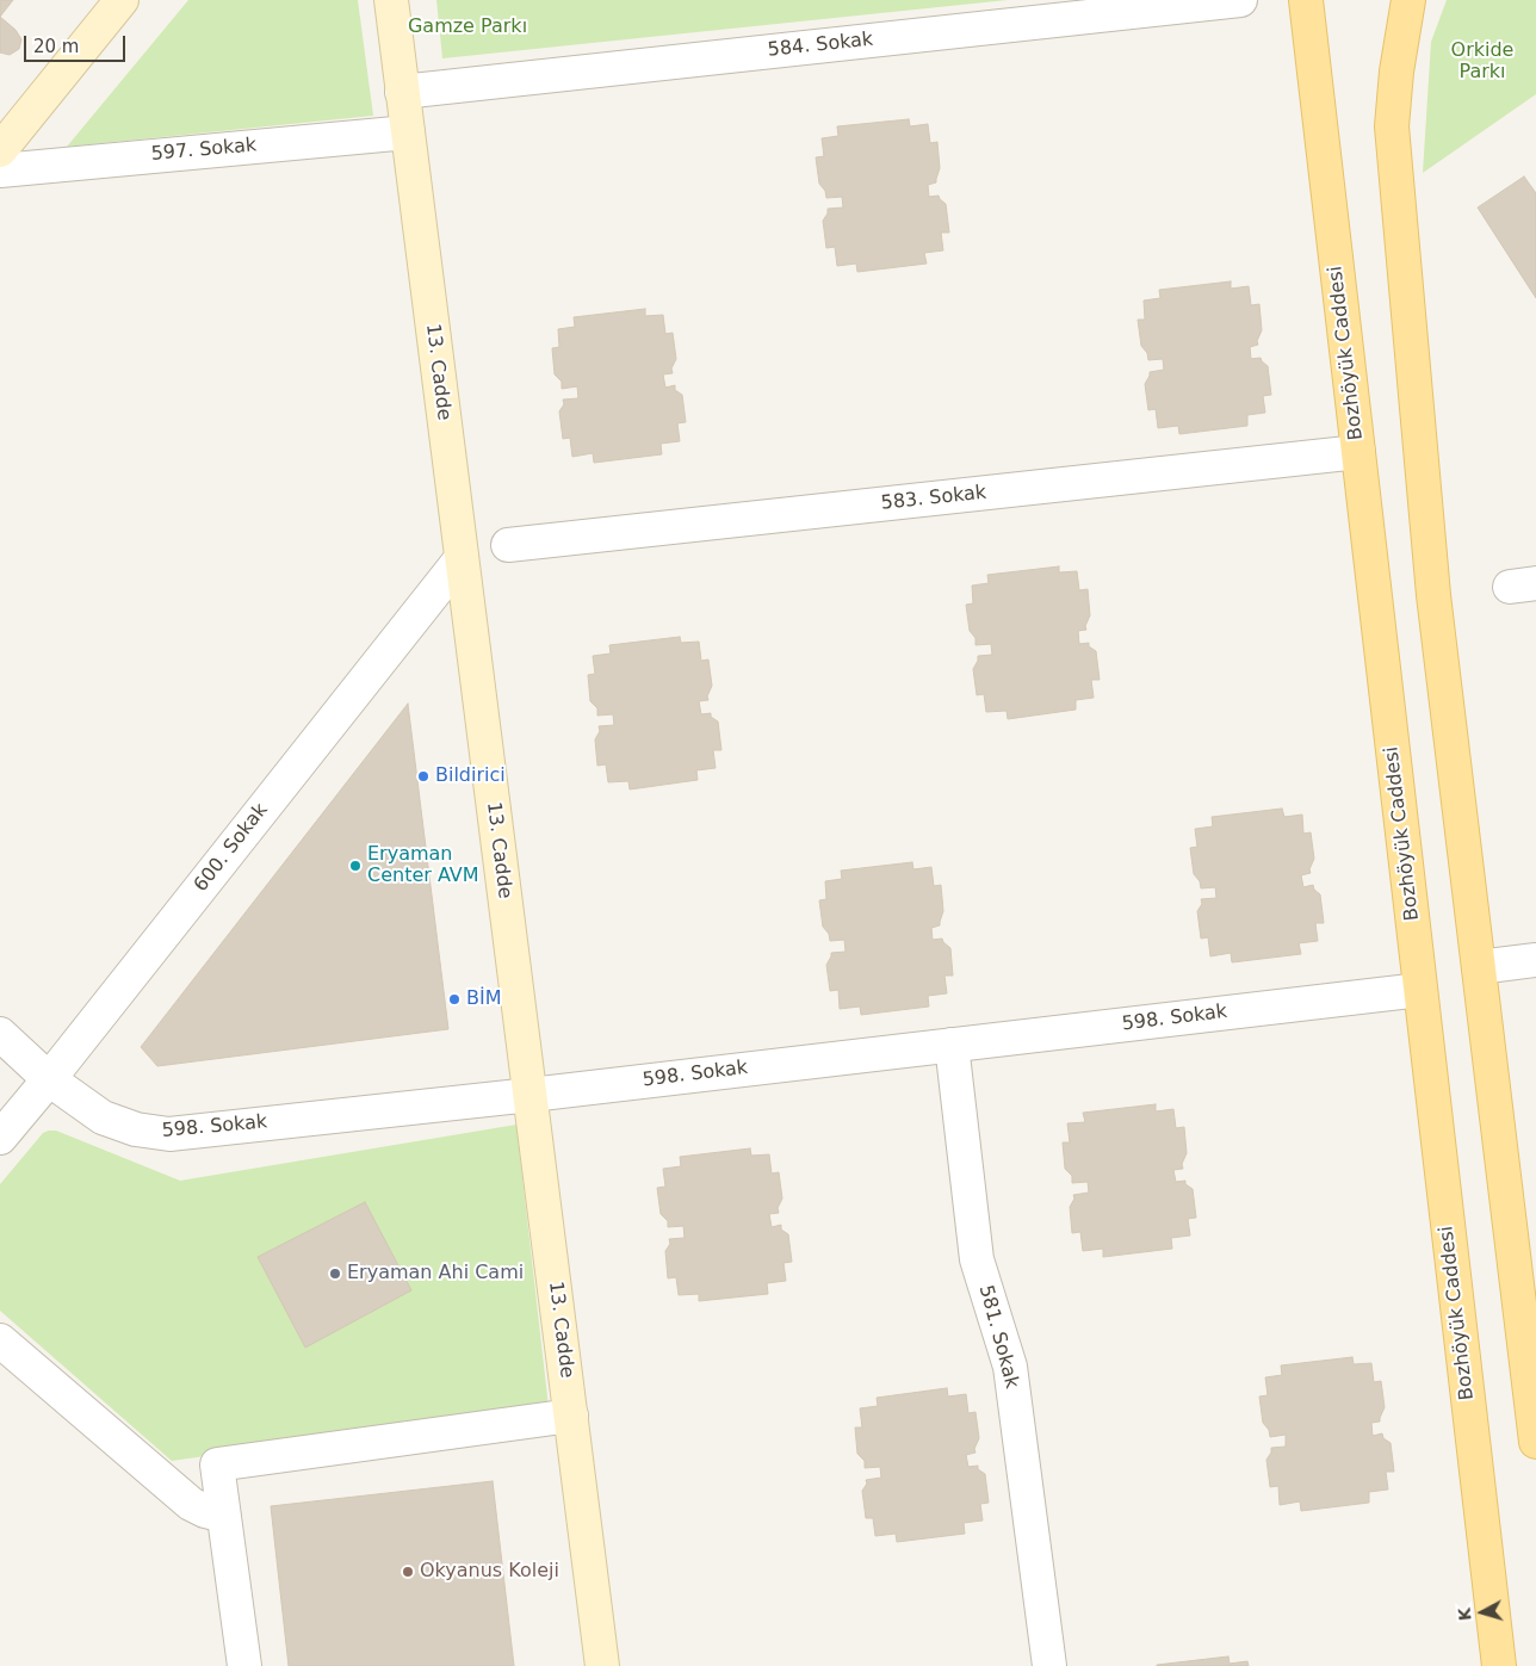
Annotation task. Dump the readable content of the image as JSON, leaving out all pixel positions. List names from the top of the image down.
{
  "streets": {
    "main road": ["Bozhöyük Caddesi"],
    "street": [
      "584. Sokak",
      "597. Sokak",
      "13. Cadde",
      "583. Sokak",
      "600. Sokak",
      "598. Sokak",
      "581. Sokak"
    ]
  },
  "crossings": [
    ["584. Sokak", "13. Cadde"],
    ["597. Sokak", "13. Cadde"],
    ["Bozhöyük Caddesi", "583. Sokak"],
    ["Bozhöyük Caddesi", "598. Sokak"],
    ["13. Cadde", "600. Sokak"],
    ["13. Cadde", "598. Sokak"],
    ["600. Sokak", "598. Sokak"],
    ["598. Sokak", "581. Sokak"]
  ],
  "parks": ["Gamze Parkı", "Orkide Parkı"],
  "places": [
    "Bildirici",
    "Eryaman Center AVM",
    "BİM",
    "Eryaman Ahi Cami",
    "Okyanus Koleji"
  ],
  "scale_bar": "20 m",
  "north": "left"
}
